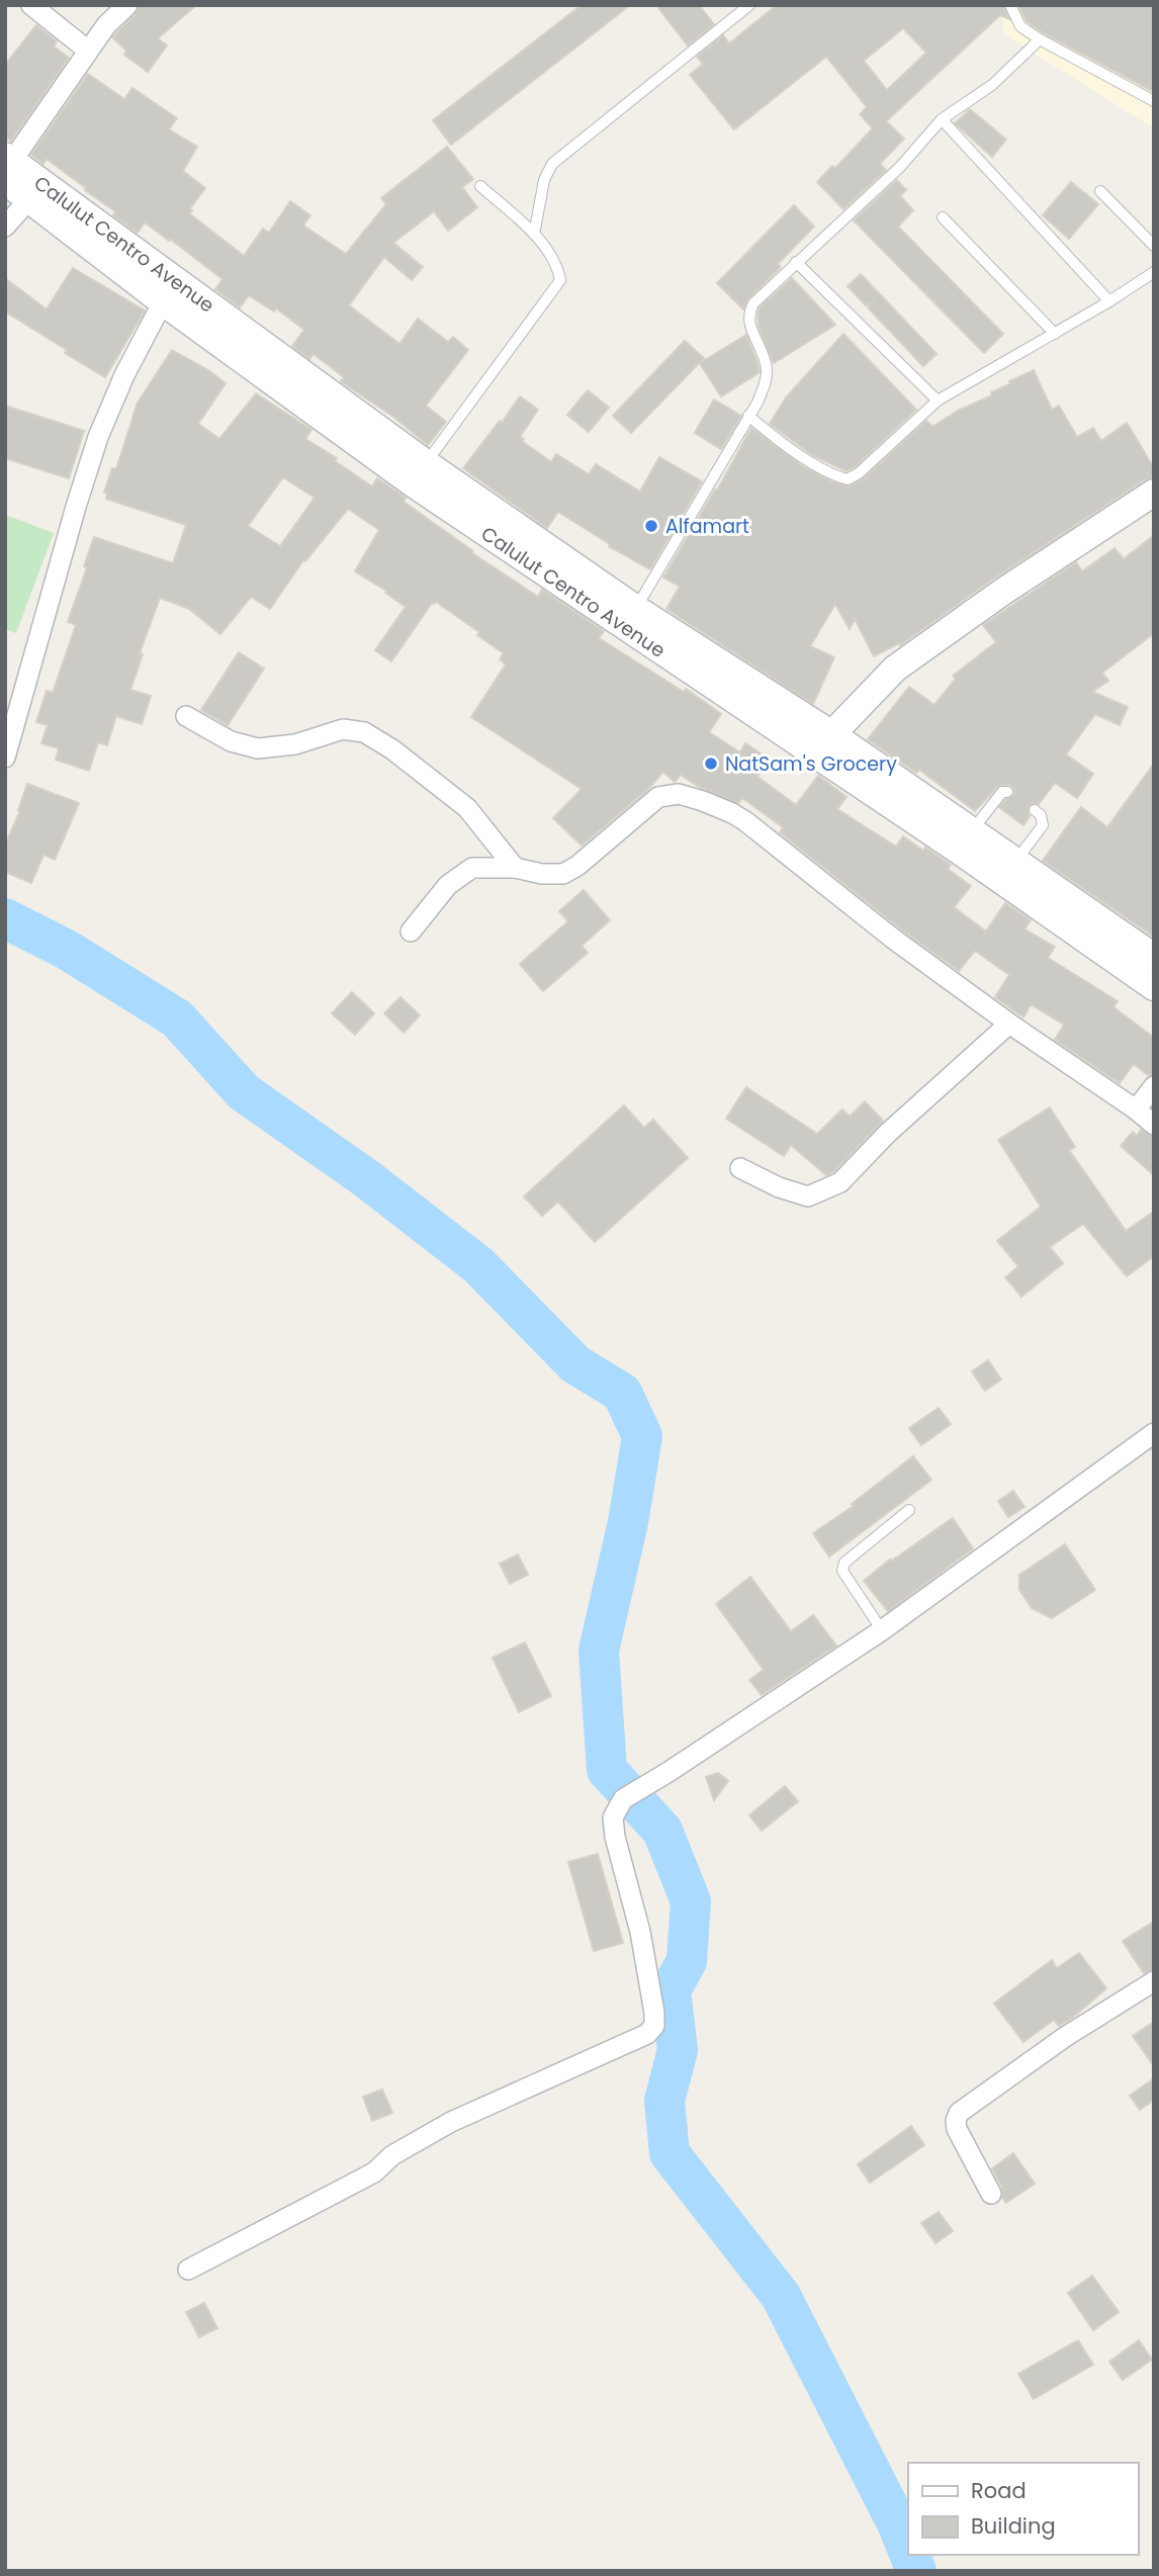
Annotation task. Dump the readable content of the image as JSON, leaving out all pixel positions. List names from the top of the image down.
{
  "streets": {
    "main road": ["Calulut Centro Avenue"]
  },
  "places": ["Alfamart", "NatSam's Grocery"],
  "legend": ["Road", "Building"]
}
